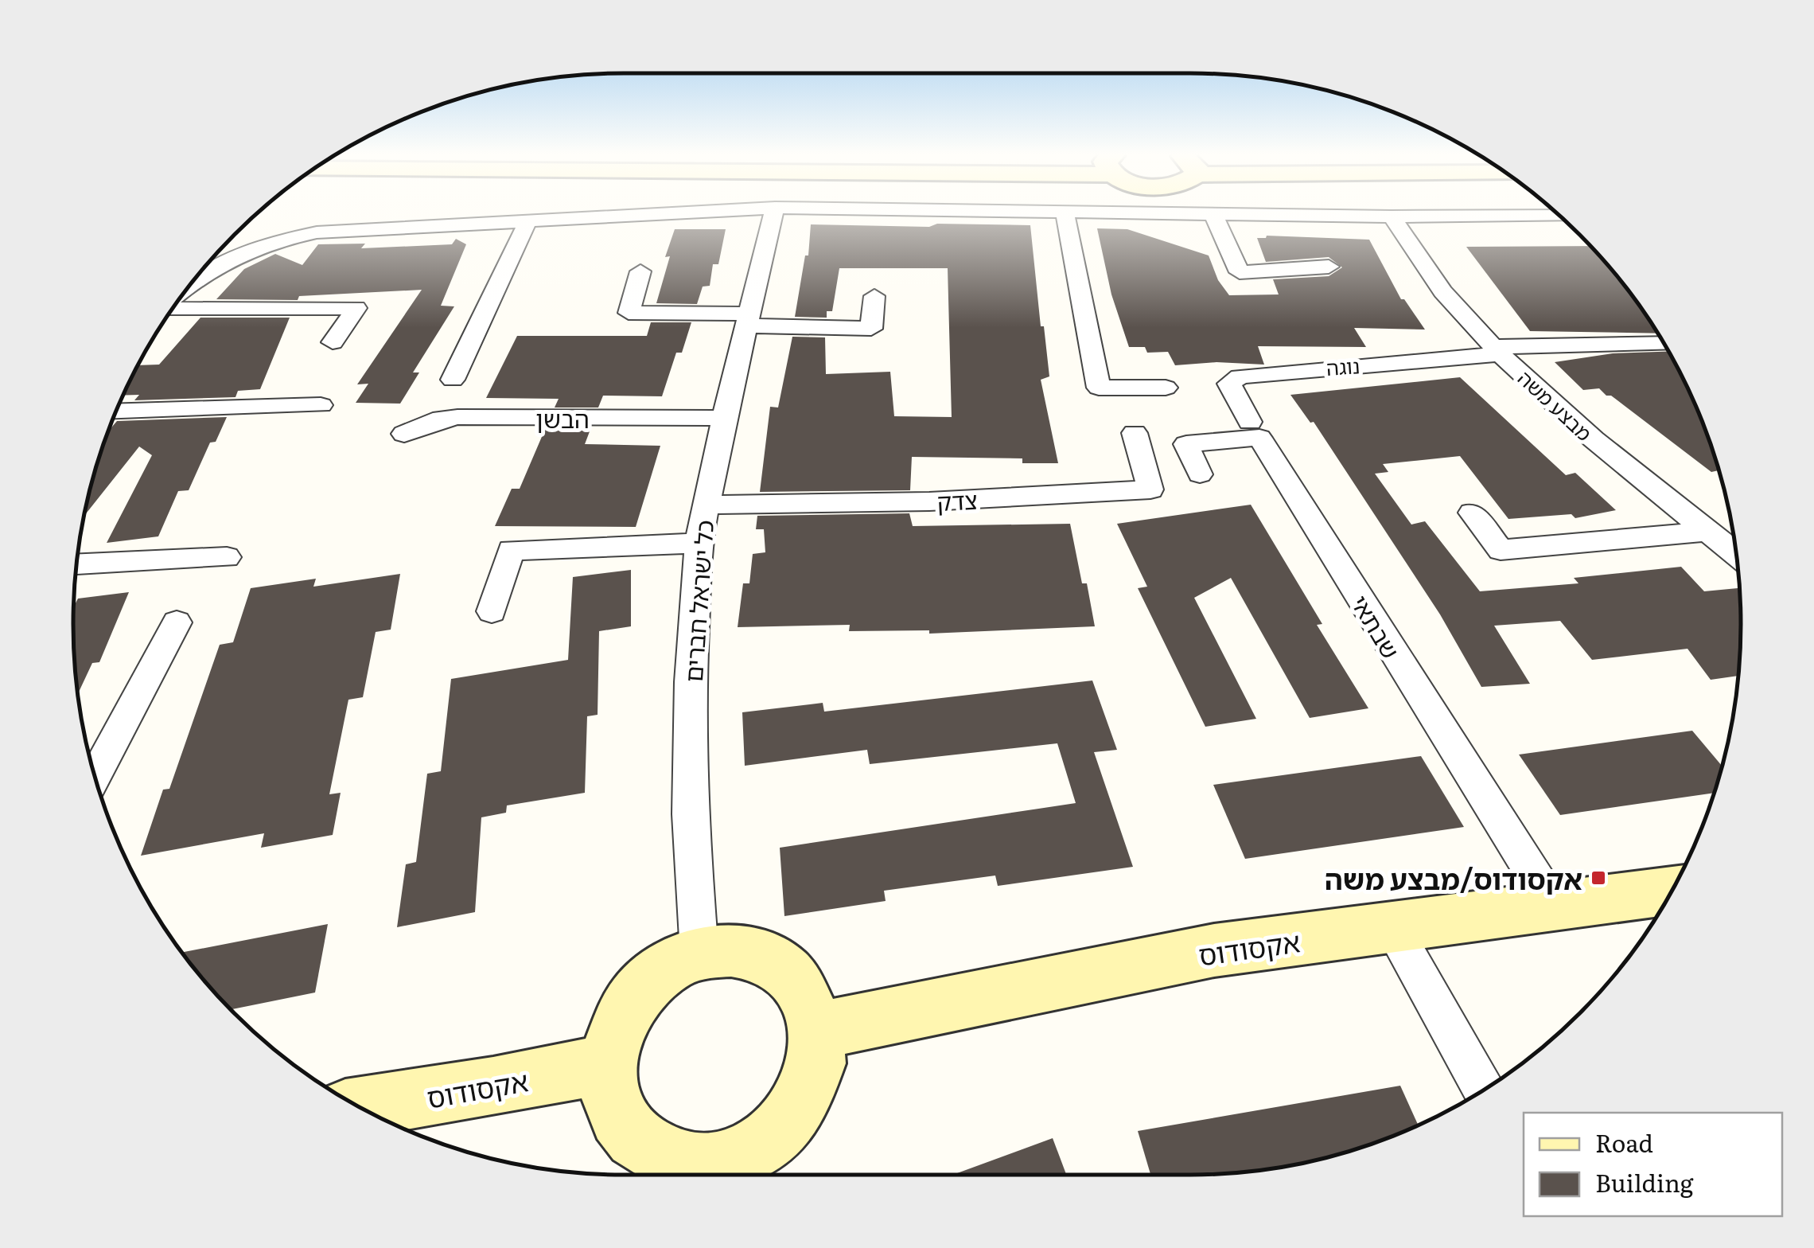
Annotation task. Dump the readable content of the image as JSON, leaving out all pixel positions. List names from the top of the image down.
{
  "streets": {
    "street": [
      "נוגה",
      "מבצע משה",
      "הבשן",
      "צדק",
      "כל ישראל חברים",
      "שבתאי",
      "אקסודוס"
    ]
  },
  "crossings": [
    ["נוגה", "מבצע משה"],
    ["הבשן", "כל ישראל חברים"],
    ["צדק", "כל ישראל חברים"],
    ["כל ישראל חברים", "אקסודוס"],
    ["שבתאי", "אקסודוס"]
  ],
  "places": {
    "transit": ["אקסודוס/מבצע משה"]
  },
  "legend": ["Road", "Building"]
}
